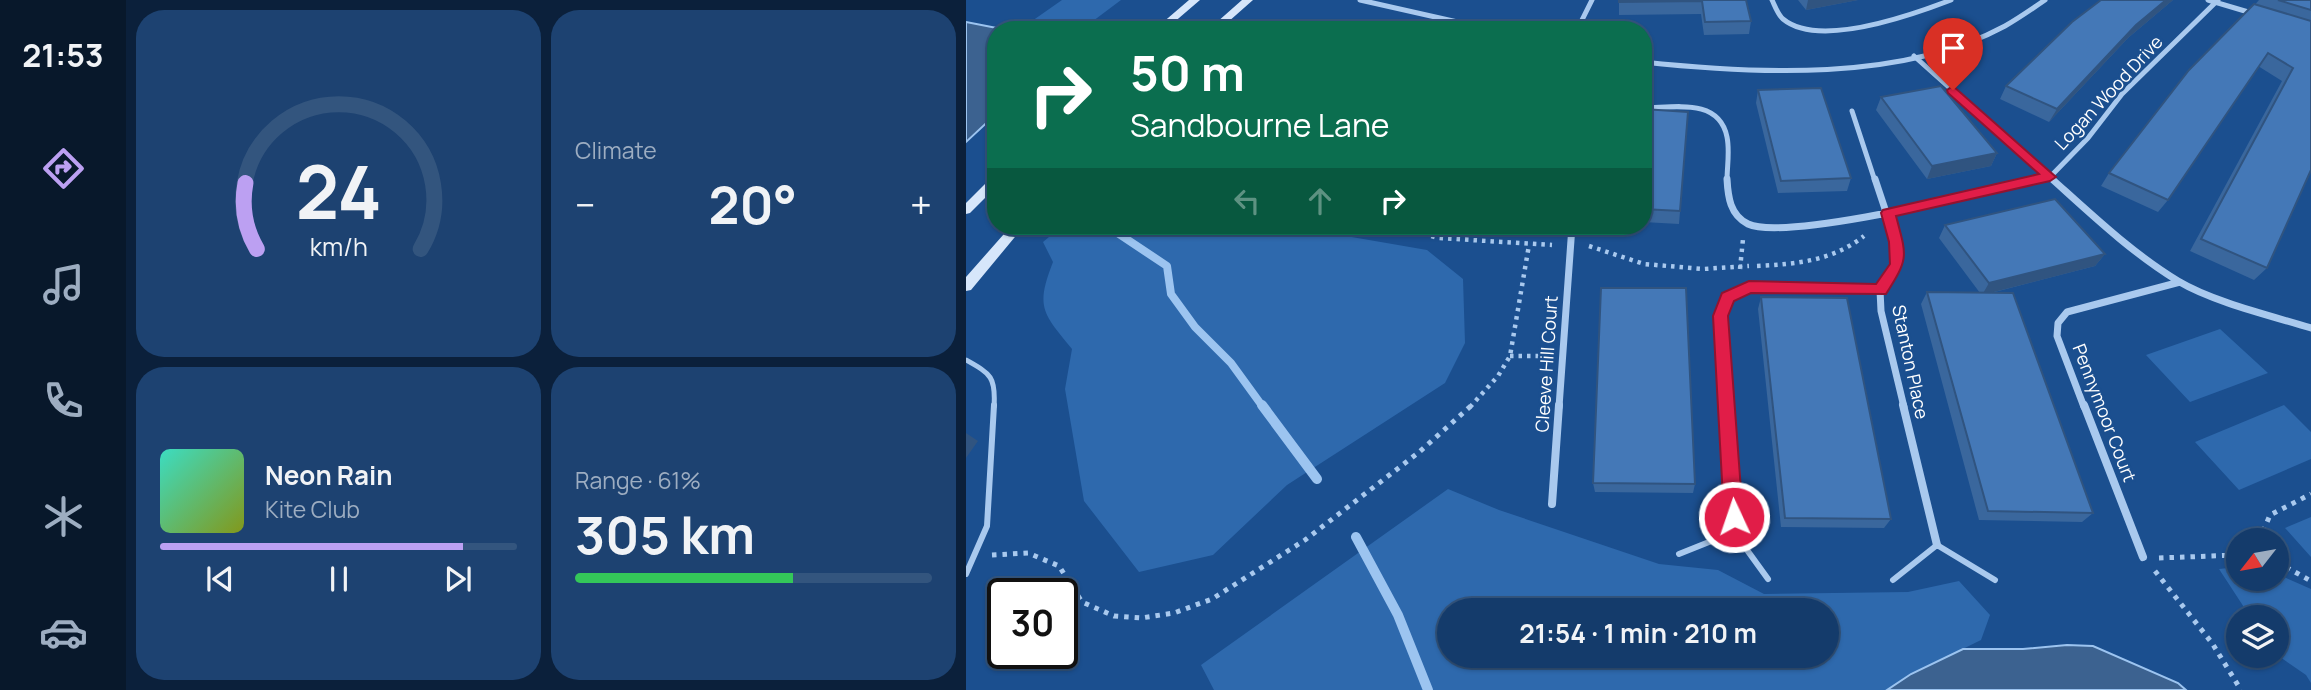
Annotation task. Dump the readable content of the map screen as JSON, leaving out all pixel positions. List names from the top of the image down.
{
  "streets": {
    "street": [
      "Logan Wood Drive",
      "Stanton Place",
      "Cleeve Hill Court",
      "Pennymoor Court"
    ]
  },
  "north": "bottom left",
  "page": {
    "tabs": "21:53",
    "tile": [
      "Climate",
      ["Range · 61%", "305 km"]
    ],
    "turn": ["50 m", "Sandbourne Lane"],
    "heat": ["−", "20°", "+"],
    "song": ["Neon Rain", "Kite Club"],
    "limit": "30",
    "trip": "21:54 · 1 min · 210 m",
    "gauge": ["24", "km/h"]
  }
}
